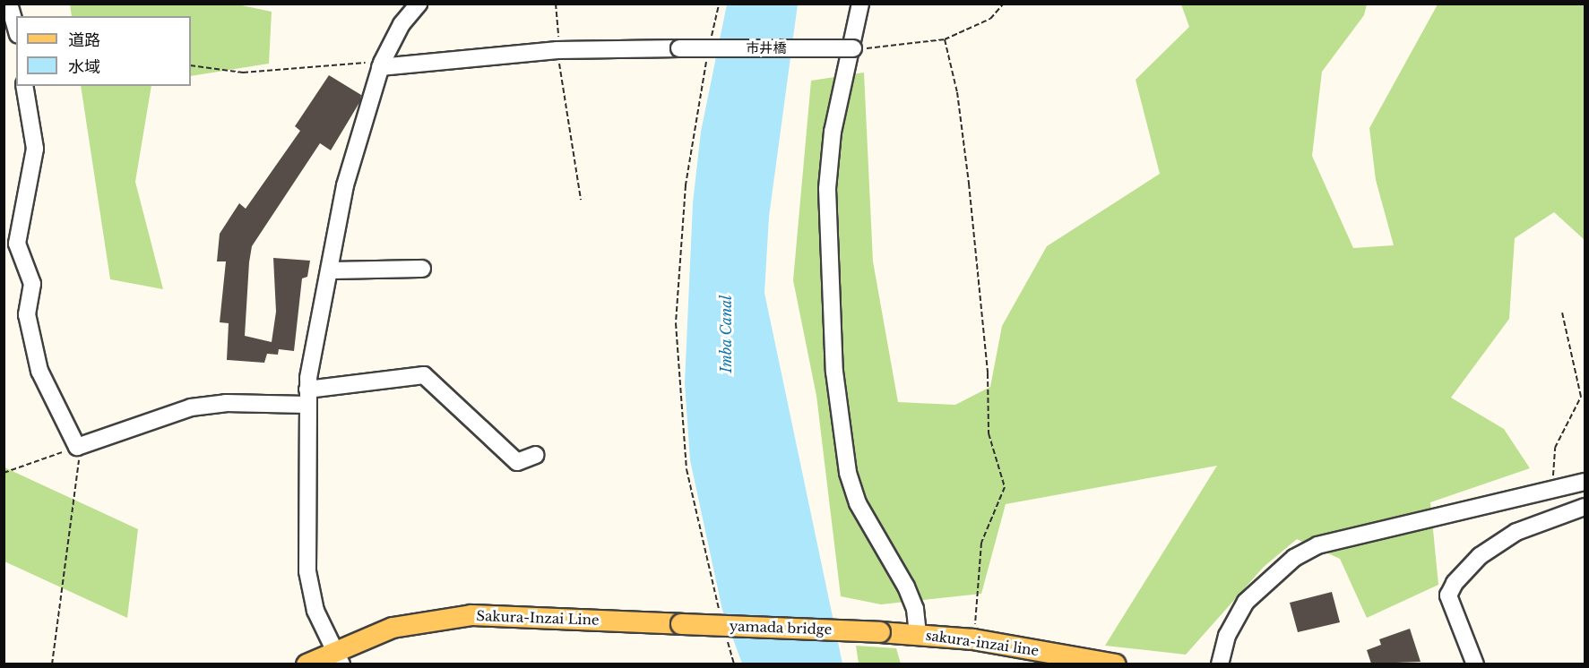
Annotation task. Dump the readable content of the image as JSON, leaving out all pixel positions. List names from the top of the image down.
{
  "streets": {
    "main road": ["Sakura-Inzai Line", "yamada bridge", "sakura-inzai line"],
    "street": ["市井橋"]
  },
  "crossings": [
    ["Sakura-Inzai Line", "yamada bridge"],
    ["yamada bridge", "sakura-inzai line"]
  ],
  "water": ["Imba Canal"],
  "legend": ["道路", "水域"]
}
